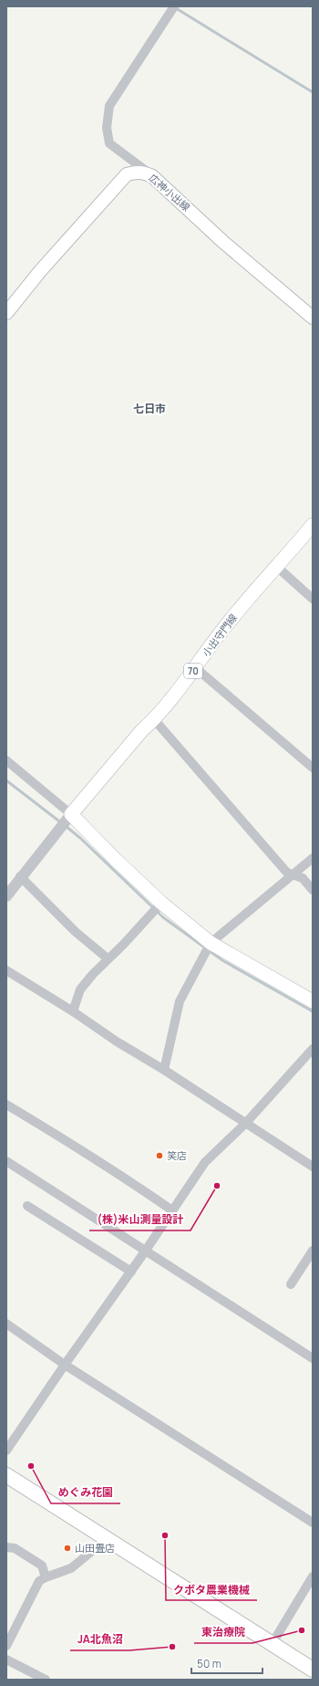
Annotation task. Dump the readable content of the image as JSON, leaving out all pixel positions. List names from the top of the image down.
{
  "streets": {
    "main road": ["広神小出線", "小出守門線", "70"]
  },
  "districts": ["七日市"],
  "places": [
    "笑店",
    "(株)米山測量設計",
    "めぐみ花園",
    "クボタ農業機械",
    "山田畳店",
    "東治療院",
    "JA北魚沼"
  ],
  "scale_bar": "50 m"
}
